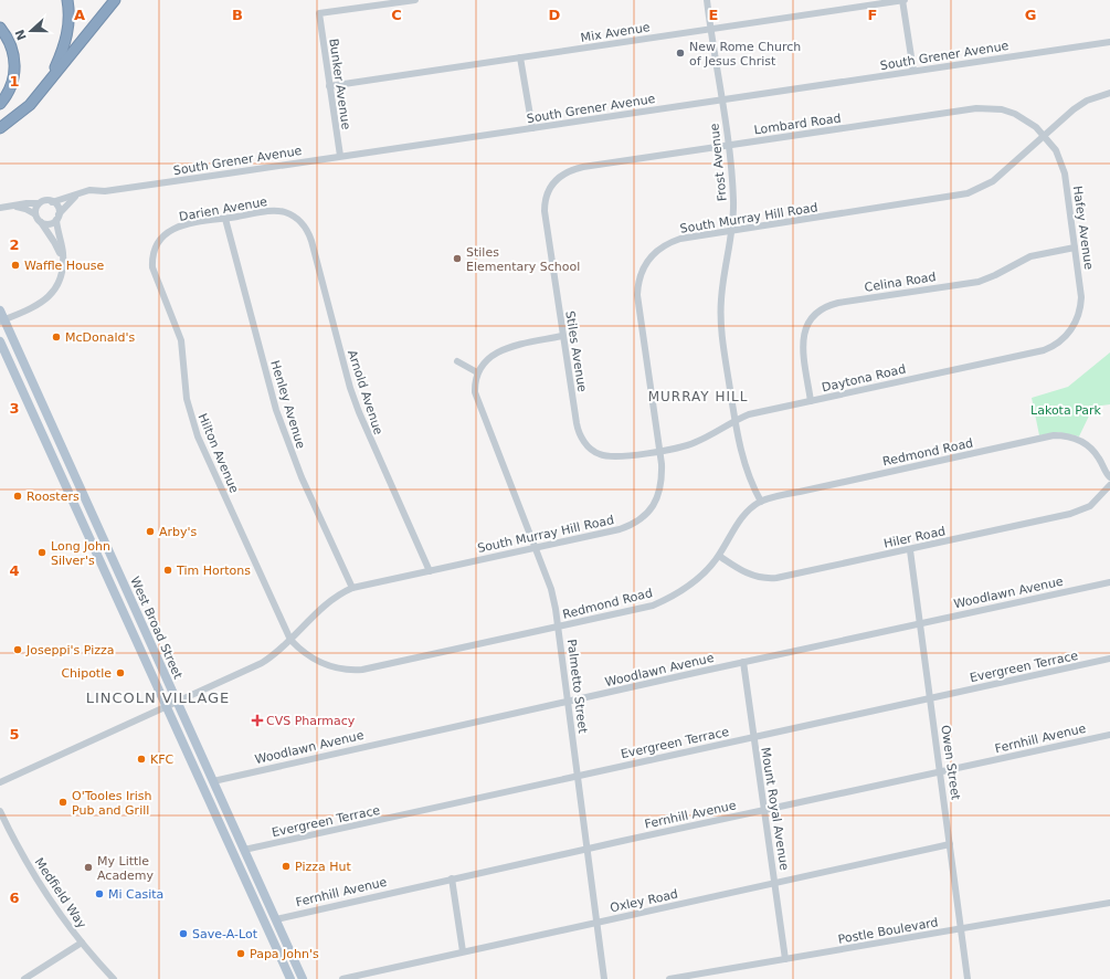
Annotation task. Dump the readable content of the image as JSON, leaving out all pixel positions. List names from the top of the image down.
{
  "streets": {
    "main road": ["West Broad Street"],
    "street": [
      "Mix Avenue",
      "South Grener Avenue",
      "Bunker Avenue",
      "Lombard Road",
      "Frost Avenue",
      "Darien Avenue",
      "South Murray Hill Road",
      "Hafey Avenue",
      "Celina Road",
      "Stiles Avenue",
      "Daytona Road",
      "Arnold Avenue",
      "Henley Avenue",
      "Redmond Road",
      "Hilton Avenue",
      "Hiler Road",
      "Woodlawn Avenue",
      "Evergreen Terrace",
      "Palmetto Street",
      "Fernhill Avenue",
      "Owen Street",
      "Mount Royal Avenue",
      "Medfield Way",
      "Oxley Road",
      "Postle Boulevard"
    ]
  },
  "crossings": [
    ["Mix Avenue", "Bunker Avenue"],
    ["Mix Avenue", "Frost Avenue"],
    ["South Grener Avenue", "Bunker Avenue"],
    ["South Grener Avenue", "Frost Avenue"],
    ["Lombard Road", "Frost Avenue"],
    ["Lombard Road", "South Murray Hill Road"],
    ["Lombard Road", "Hafey Avenue"],
    ["Lombard Road", "Stiles Avenue"],
    ["Frost Avenue", "South Murray Hill Road"],
    ["Frost Avenue", "Daytona Road"],
    ["Frost Avenue", "Redmond Road"],
    ["Darien Avenue", "Arnold Avenue"],
    ["Darien Avenue", "Henley Avenue"],
    ["Darien Avenue", "Hilton Avenue"],
    ["South Murray Hill Road", "Hafey Avenue"],
    ["South Murray Hill Road", "Stiles Avenue"],
    ["South Murray Hill Road", "Daytona Road"],
    ["South Murray Hill Road", "Arnold Avenue"],
    ["South Murray Hill Road", "Henley Avenue"],
    ["South Murray Hill Road", "Redmond Road"],
    ["South Murray Hill Road", "Hilton Avenue"],
    ["South Murray Hill Road", "West Broad Street"],
    ["South Murray Hill Road", "Palmetto Street"],
    ["Hafey Avenue", "Celina Road"],
    ["Hafey Avenue", "Daytona Road"],
    ["Celina Road", "Daytona Road"],
    ["Stiles Avenue", "Daytona Road"],
    ["Redmond Road", "Hilton Avenue"],
    ["Redmond Road", "Hiler Road"],
    ["Redmond Road", "Palmetto Street"],
    ["Hiler Road", "Owen Street"],
    ["Woodlawn Avenue", "West Broad Street"],
    ["Woodlawn Avenue", "Palmetto Street"],
    ["Woodlawn Avenue", "Owen Street"],
    ["Woodlawn Avenue", "Mount Royal Avenue"],
    ["West Broad Street", "Evergreen Terrace"],
    ["West Broad Street", "Fernhill Avenue"],
    ["Evergreen Terrace", "Palmetto Street"],
    ["Evergreen Terrace", "Owen Street"],
    ["Evergreen Terrace", "Mount Royal Avenue"],
    ["Palmetto Street", "Fernhill Avenue"],
    ["Palmetto Street", "Oxley Road"],
    ["Fernhill Avenue", "Owen Street"],
    ["Fernhill Avenue", "Mount Royal Avenue"],
    ["Owen Street", "Oxley Road"],
    ["Owen Street", "Postle Boulevard"],
    ["Mount Royal Avenue", "Oxley Road"],
    ["Mount Royal Avenue", "Postle Boulevard"]
  ],
  "districts": ["MURRAY HILL", "LINCOLN VILLAGE"],
  "parks": ["Lakota Park"],
  "places": {
    "other": [
      "New Rome Church of Jesus Christ",
      "Stiles Elementary School",
      "Waffle House",
      "McDonald's",
      "Roosters",
      "Arby's",
      "Long John Silver's",
      "Tim Hortons",
      "Joseppi's Pizza",
      "Chipotle",
      "KFC",
      "O'Tooles Irish Pub and Grill",
      "Pizza Hut",
      "My Little Academy",
      "Mi Casita",
      "Save-A-Lot",
      "Papa John's"
    ],
    "health": ["CVS Pharmacy"]
  },
  "north": "left",
  "grid": {
    "columns": [
      "A",
      "B",
      "C",
      "D",
      "E",
      "F",
      "G"
    ],
    "rows": [
      "1",
      "2",
      "3",
      "4",
      "5",
      "6"
    ]
  }
}
